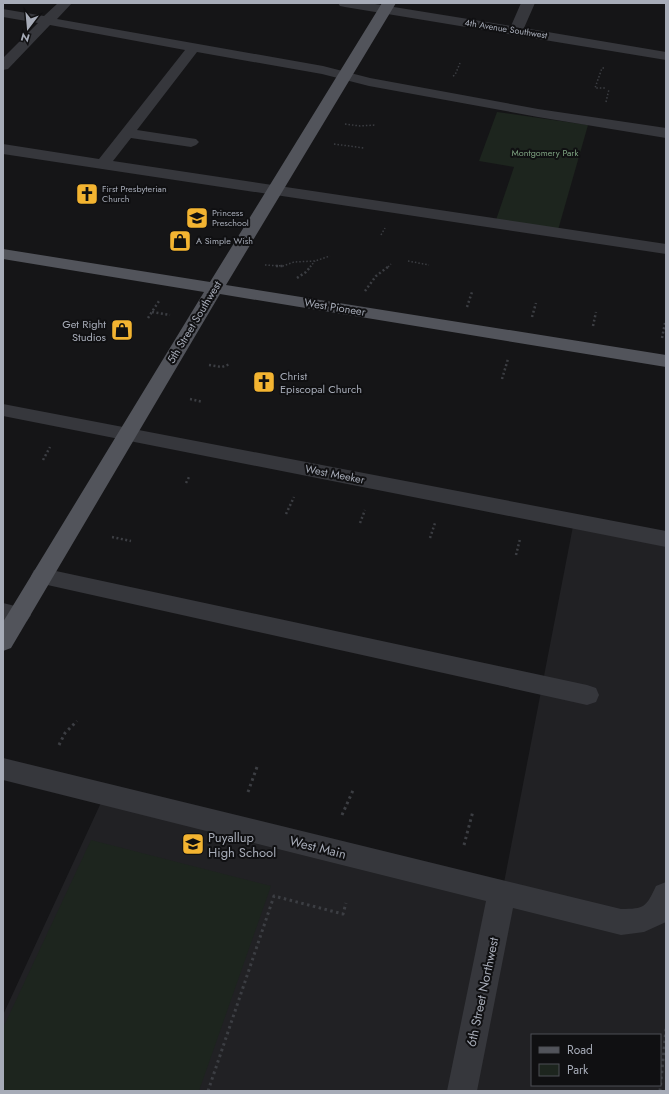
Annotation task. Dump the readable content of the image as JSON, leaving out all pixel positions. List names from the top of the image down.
{
  "streets": {
    "main road": ["West Pioneer", "5th Street Southwest"],
    "street": [
      "4th Avenue Southwest",
      "West Meeker",
      "West Main",
      "6th Street Northwest"
    ]
  },
  "crossings": [
    ["4th Avenue Southwest", "5th Street Southwest"],
    ["West Pioneer", "5th Street Southwest"],
    ["5th Street Southwest", "West Meeker"],
    ["West Main", "6th Street Northwest"]
  ],
  "parks": ["Montgomery Park"],
  "places": {
    "church": ["First Presbyterian Church", "Christ Episcopal Church"],
    "school or university": ["Princess Preschool", "Puyallup High School"],
    "shop": ["A Simple Wish", "Get Right Studios"]
  },
  "legend": ["Road", "Park"],
  "north": "bottom"
}
